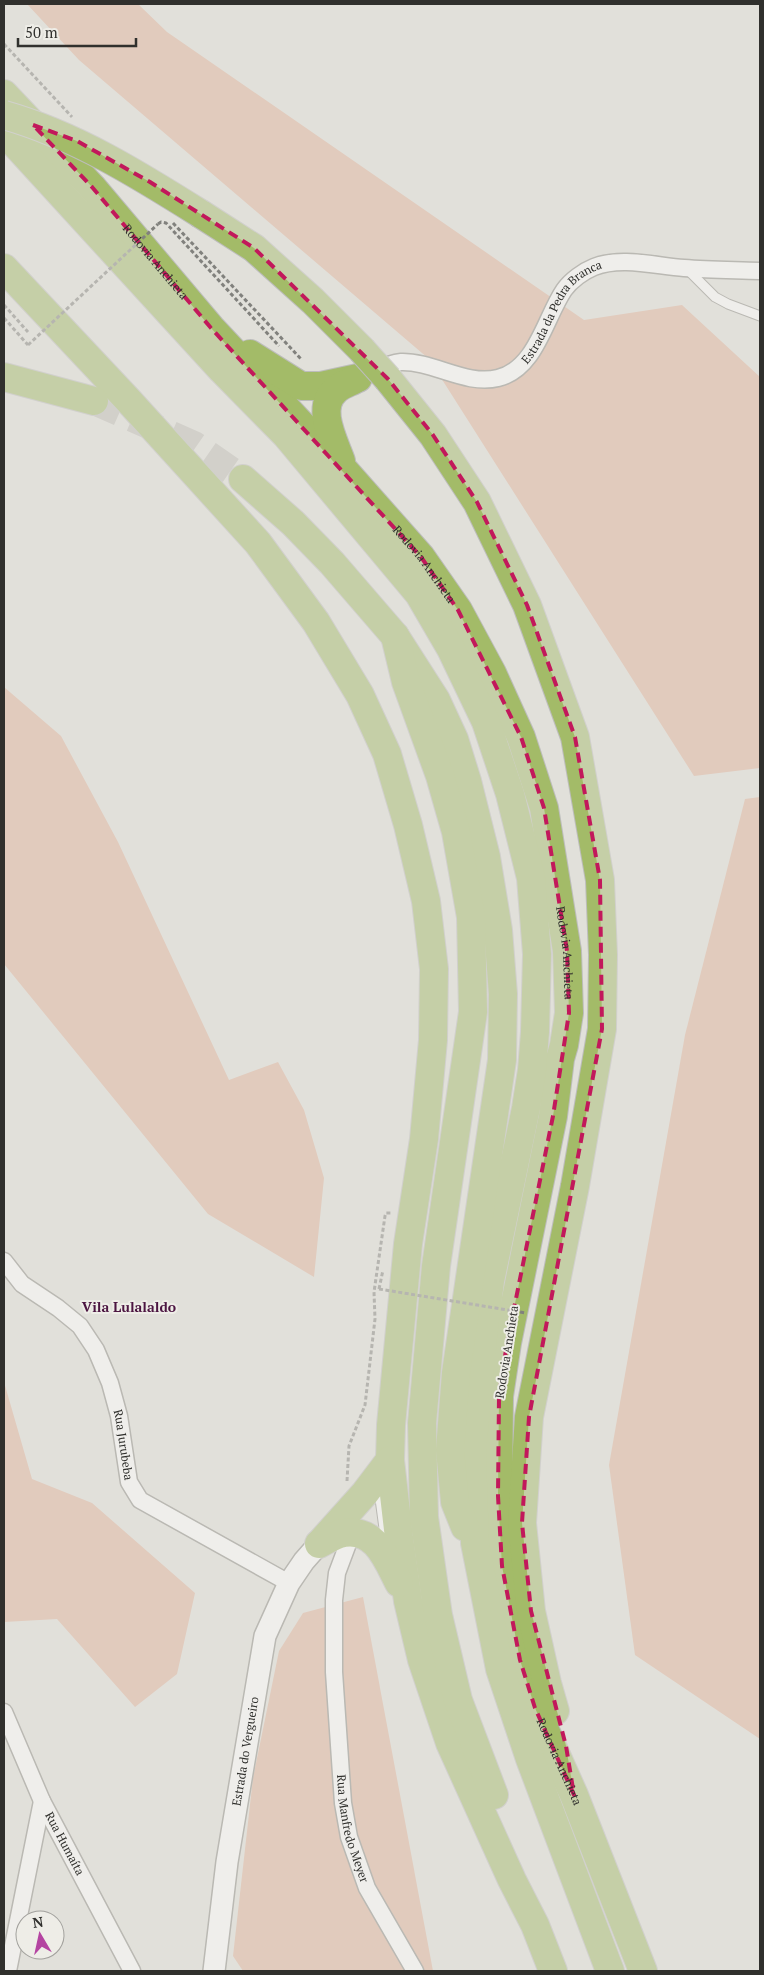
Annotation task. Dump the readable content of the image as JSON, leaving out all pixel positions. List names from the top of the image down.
{
  "streets": {
    "highway": ["Rodovia Anchieta"],
    "street": [
      "Estrada da Pedra Branca",
      "Rua Jurubeba",
      "Estrada do Vergueiro",
      "Rua Manfredo Meyer",
      "Rua Humaíta"
    ]
  },
  "crossings": [
    ["Rua Jurubeba", "Estrada do Vergueiro"]
  ],
  "districts": ["Vila Lulalaldo"],
  "scale_bar": "50 m",
  "north": "top"
}
